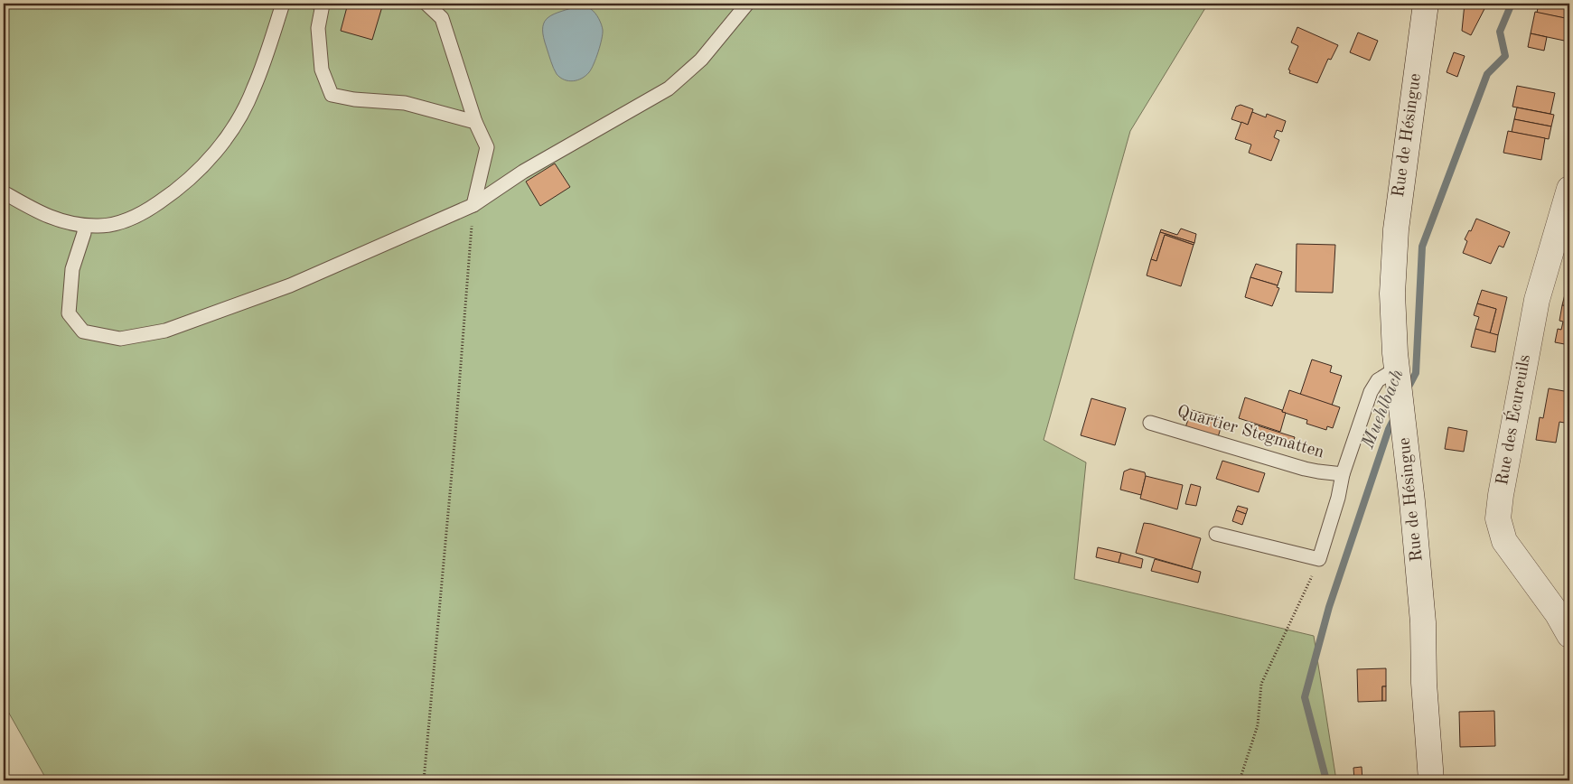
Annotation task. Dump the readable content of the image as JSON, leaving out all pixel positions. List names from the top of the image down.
{
  "streets": {
    "street": ["Rue de Hésingue", "Rue des Écureuils"],
    "lane": ["Quartier Stegmatten"]
  },
  "crossings": [
    ["Rue de Hésingue", "Quartier Stegmatten"]
  ],
  "water": ["Muehlbach"]
}
